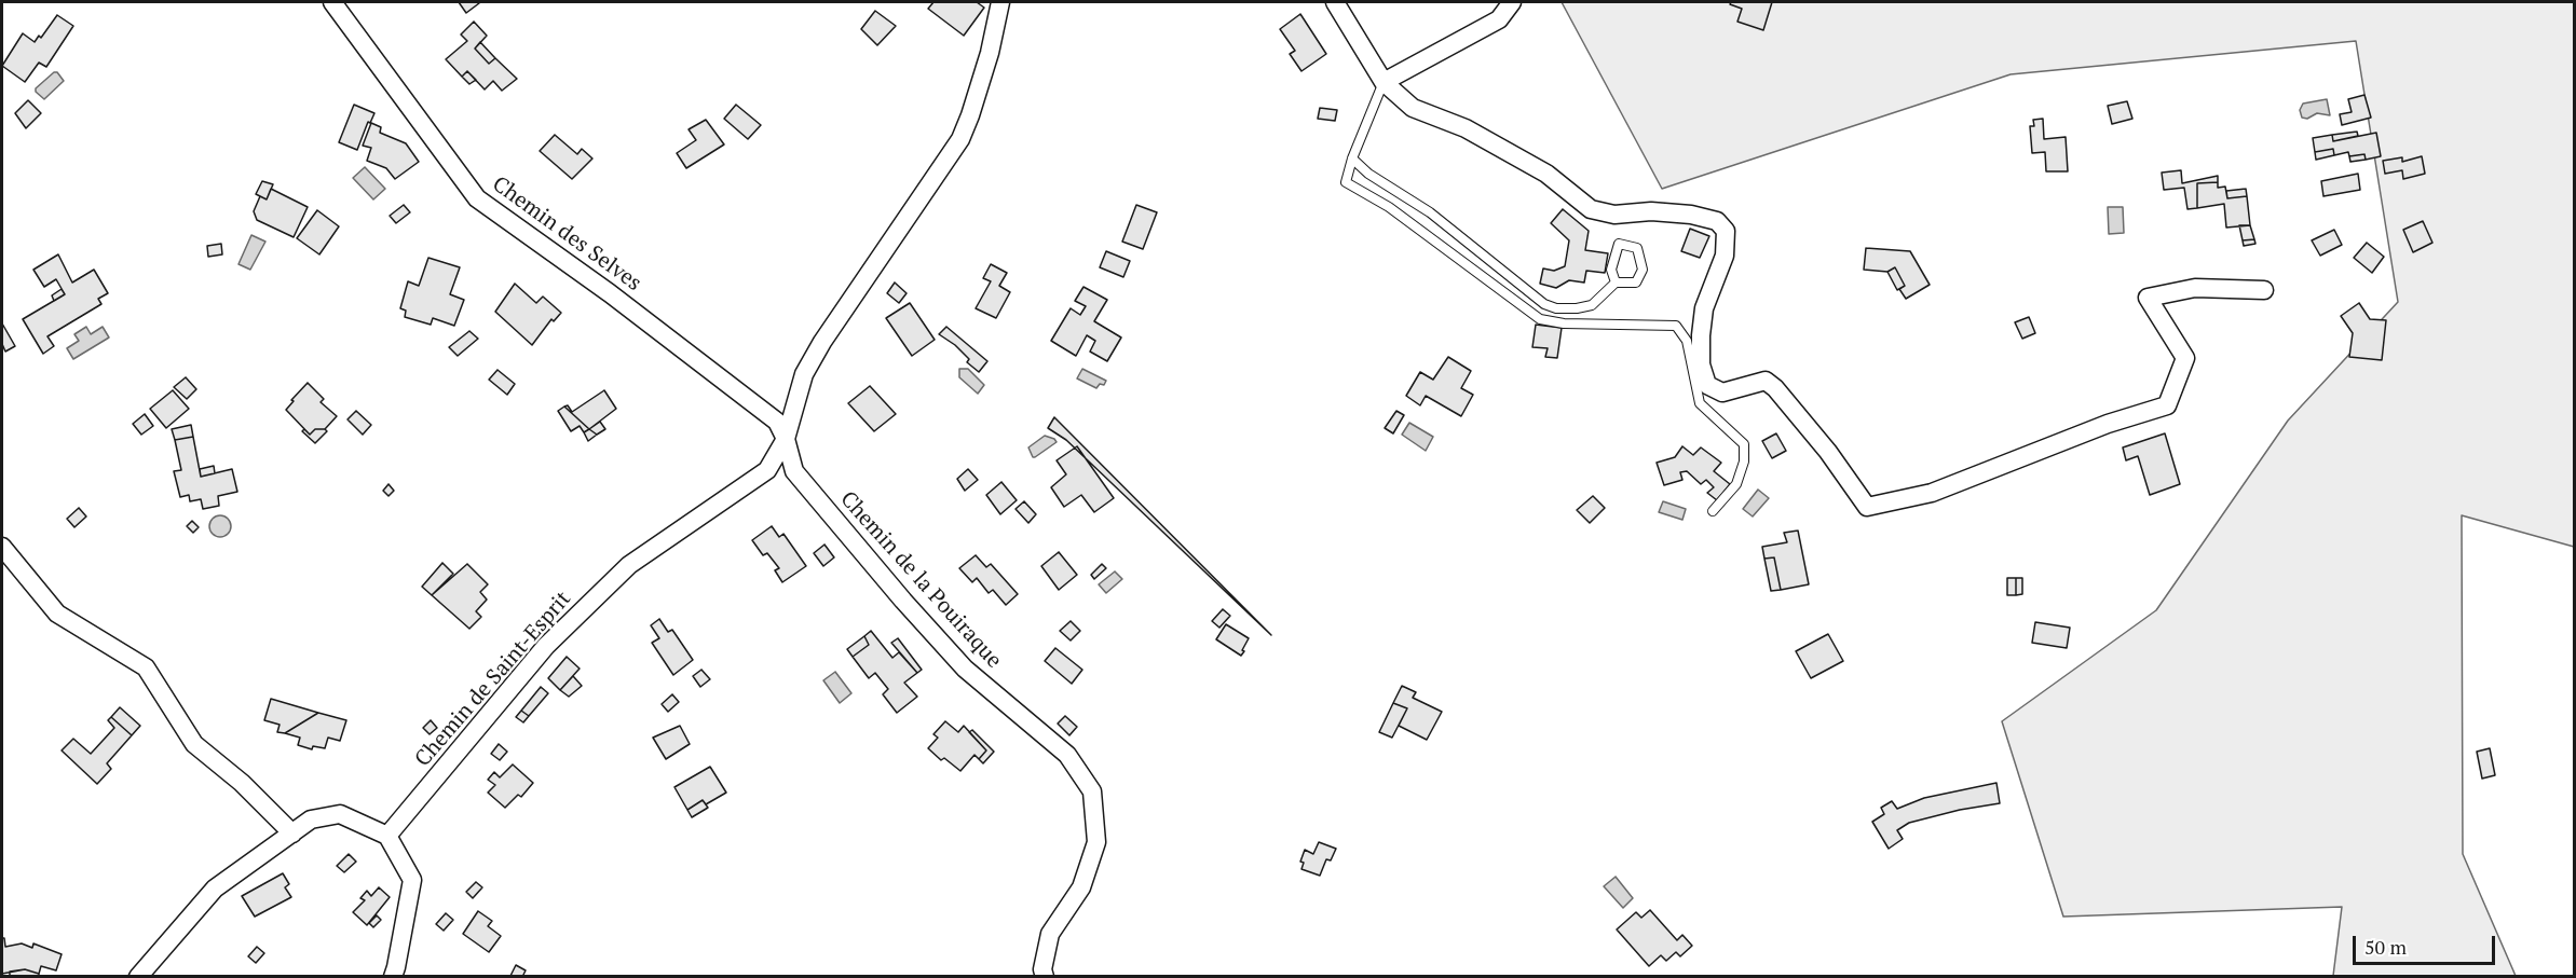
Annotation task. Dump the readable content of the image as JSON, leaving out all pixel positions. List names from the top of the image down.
{
  "streets": {
    "street": ["Chemin des Selves", "Chemin de la Pouiraque", "Chemin de Saint-Esprit"]
  },
  "crossings": [
    ["Chemin des Selves", "Chemin de la Pouiraque"],
    ["Chemin des Selves", "Chemin de Saint-Esprit"],
    ["Chemin de la Pouiraque", "Chemin de Saint-Esprit"]
  ],
  "scale_bar": "50 m"
}
